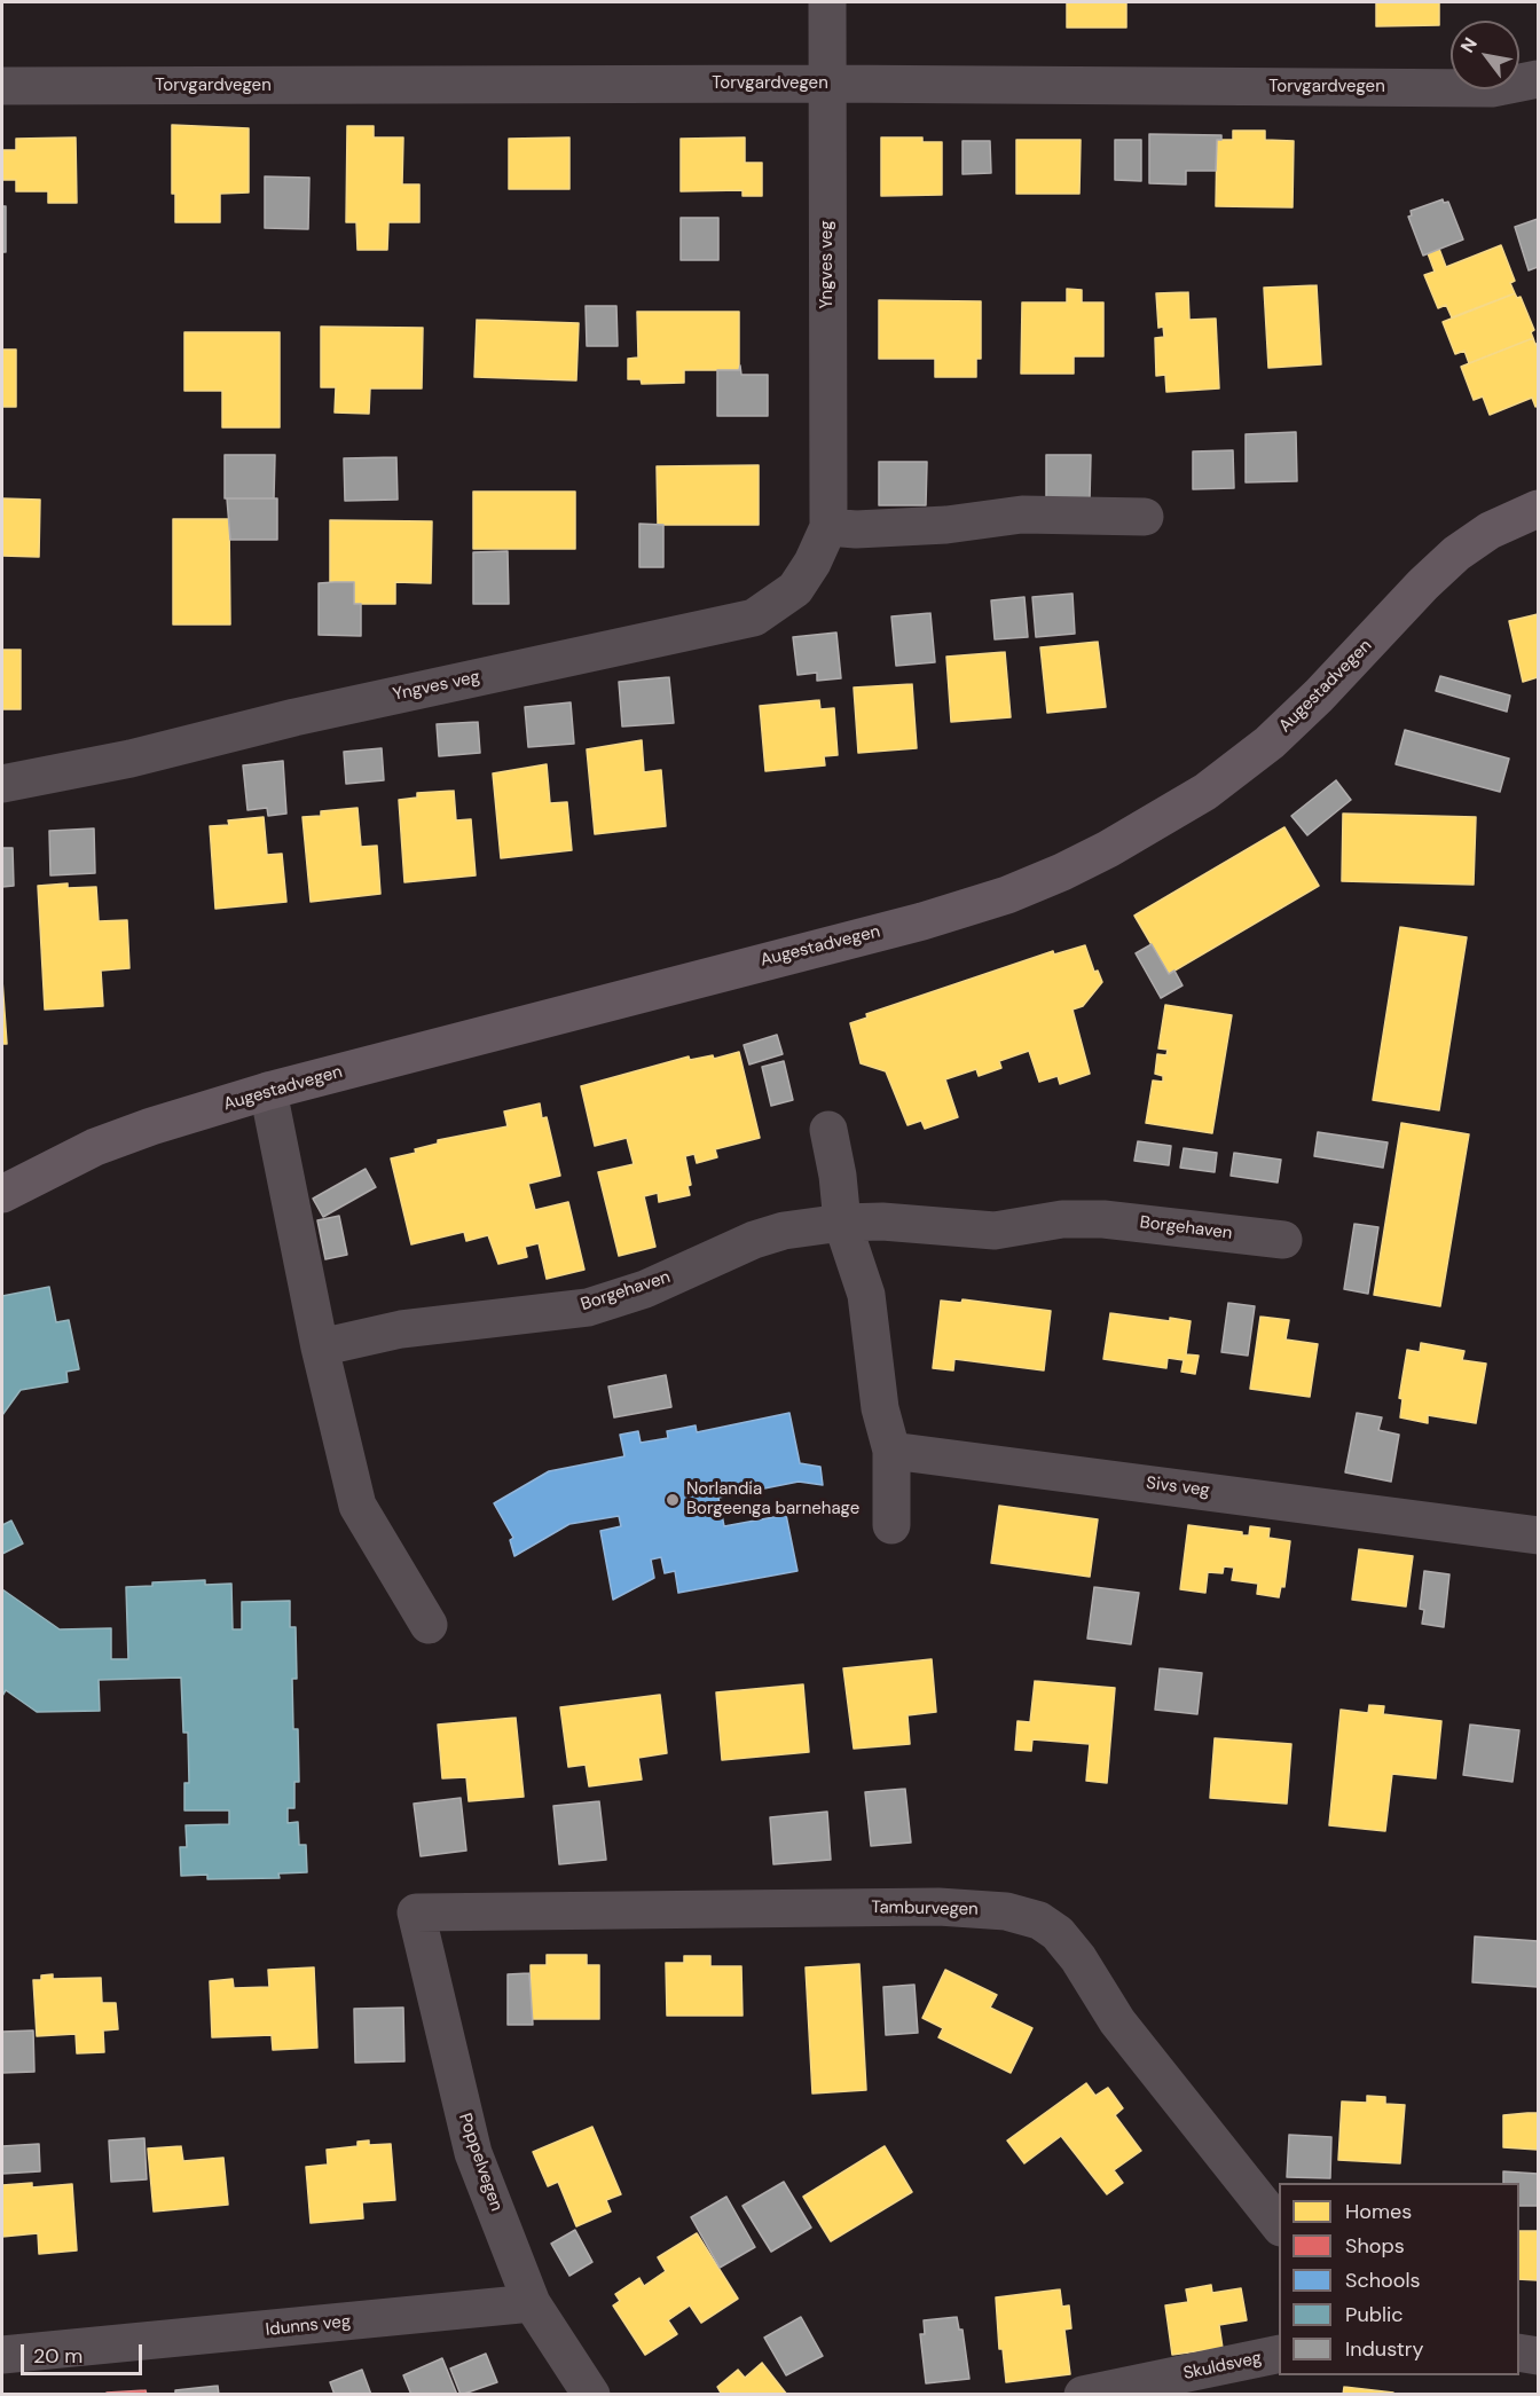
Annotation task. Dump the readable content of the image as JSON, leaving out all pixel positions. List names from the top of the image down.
{
  "streets": {
    "main road": ["Augestadvegen"],
    "street": [
      "Torvgardvegen",
      "Yngves veg",
      "Borgehaven",
      "Sivs veg",
      "Tamburvegen",
      "Poppelvegen",
      "Idunns veg",
      "Skuldsveg"
    ]
  },
  "crossings": [
    ["Torvgardvegen", "Yngves veg"],
    ["Tamburvegen", "Poppelvegen"],
    ["Poppelvegen", "Idunns veg"]
  ],
  "places": ["Norlandia Borgeenga barnehage"],
  "legend": [
    "Homes",
    "Shops",
    "Schools",
    "Public",
    "Industry"
  ],
  "scale_bar": "20 m",
  "north": "top left"
}
